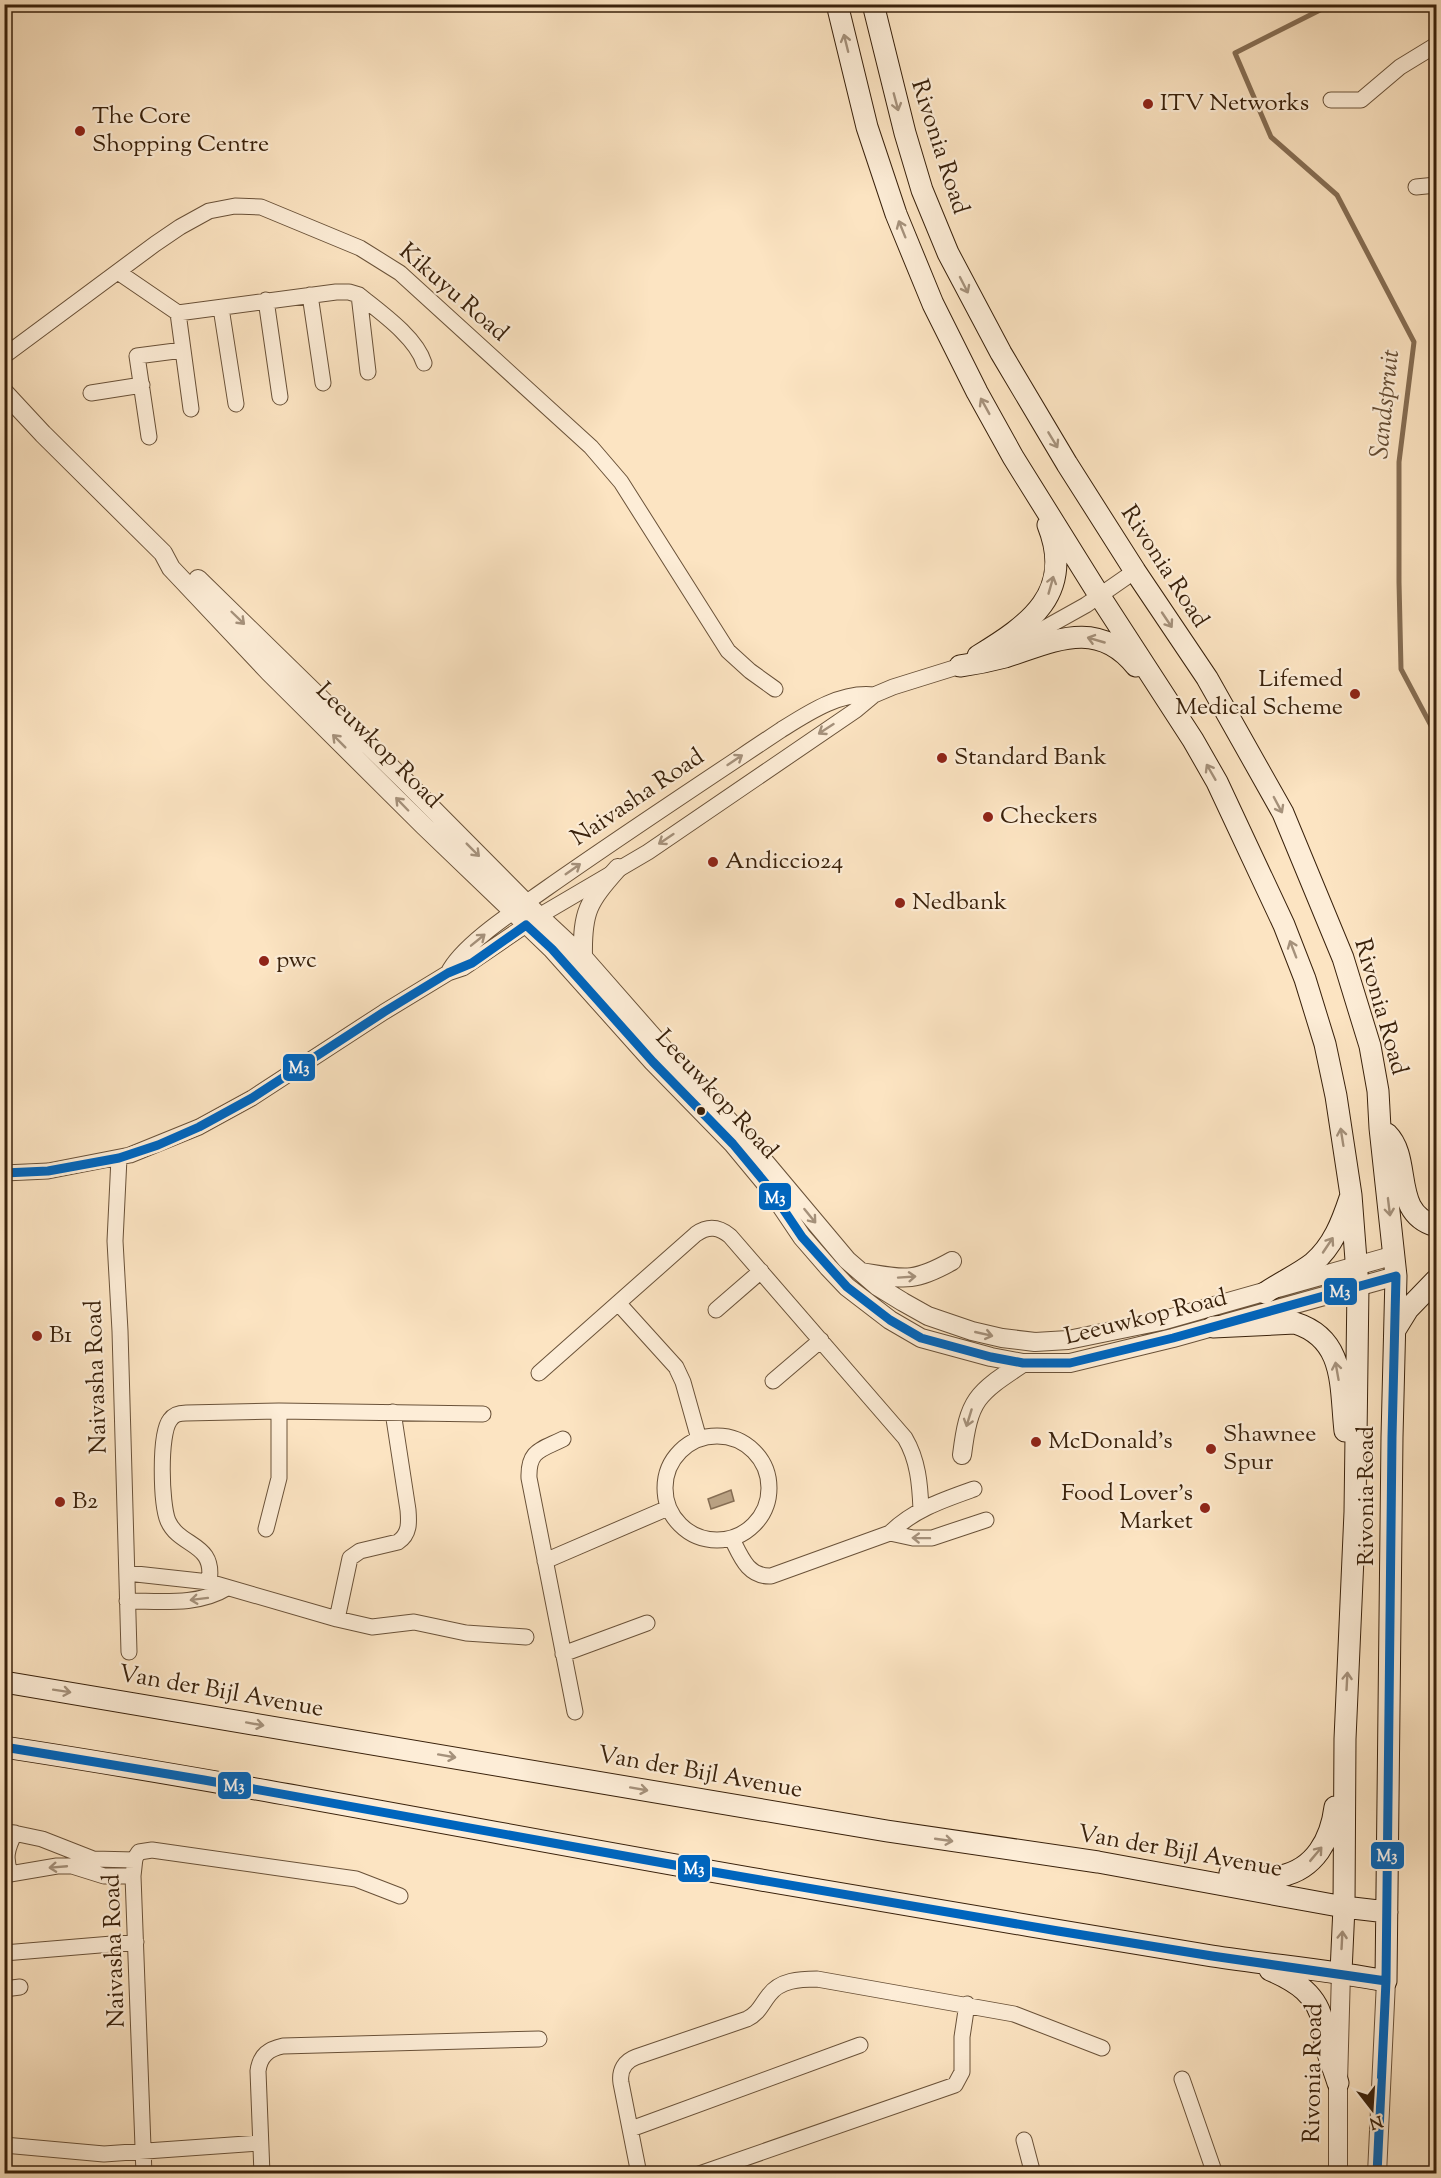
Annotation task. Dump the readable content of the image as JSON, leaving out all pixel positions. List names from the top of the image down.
{
  "streets": {
    "main road": ["Rivonia Road", "Van der Bijl Avenue"],
    "street": ["Kikuyu Road", "Leeuwkop Road", "Naivasha Road"]
  },
  "crossings": [
    ["Rivonia Road", "Leeuwkop Road"],
    ["Rivonia Road", "Naivasha Road"],
    ["Rivonia Road", "Van der Bijl Avenue"],
    ["Leeuwkop Road", "Naivasha Road"]
  ],
  "water": ["Sandspruit"],
  "places": [
    "ITV Networks",
    "The Core Shopping Centre",
    "Lifemed Medical Scheme",
    "Standard Bank",
    "Checkers",
    "Andiccio24",
    "Nedbank",
    "pwc",
    "B1",
    "McDonald's",
    "Shawnee Spur",
    "B2",
    "Food Lover's Market"
  ],
  "lines": ["transit line M3"],
  "north": "bottom"
}
